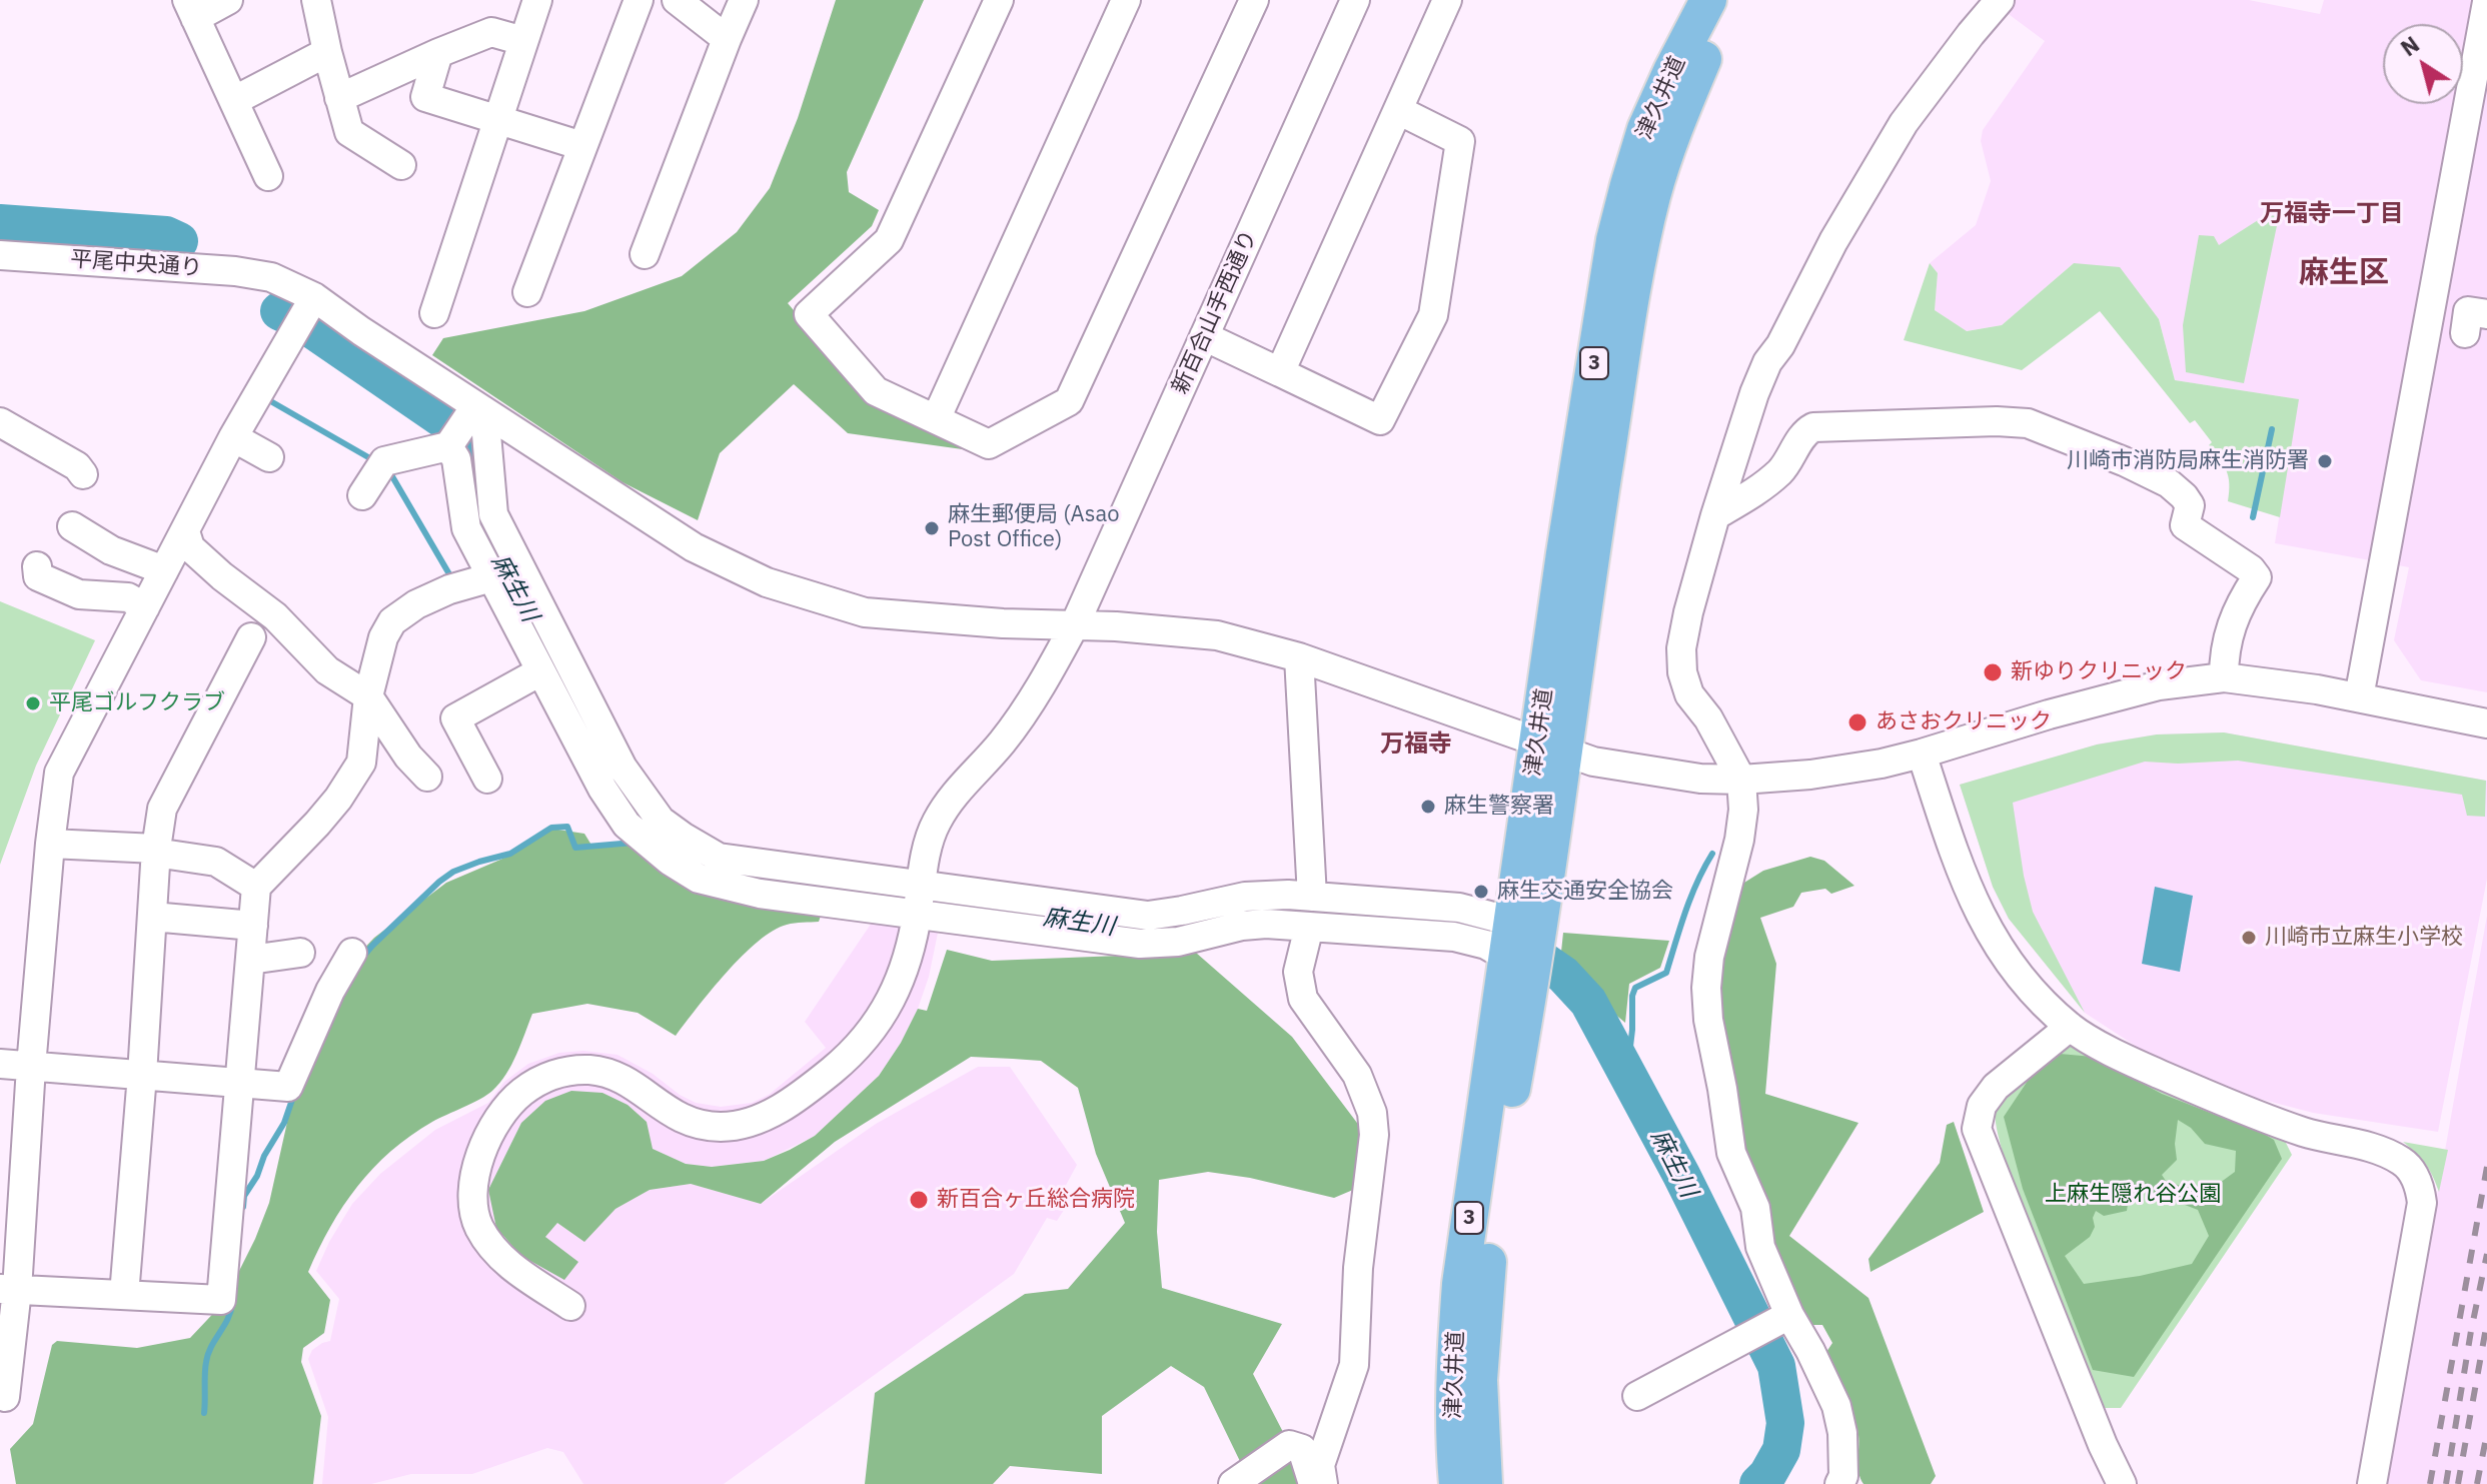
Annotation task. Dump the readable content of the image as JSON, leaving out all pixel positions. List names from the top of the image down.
{
  "streets": {
    "main road": ["津久井道", "3"],
    "street": ["平尾中央通り", "新百合山手西通り"]
  },
  "crossings": [
    ["津久井道", "平尾中央通り"],
    ["平尾中央通り", "新百合山手西通り"]
  ],
  "districts": ["万福寺一丁目", "麻生区", "万福寺"],
  "water": ["麻生川"],
  "parks": ["上麻生隠れ谷公園"],
  "places": [
    "川崎市消防局麻生消防署",
    "麻生郵便局 (Asao Post Office)",
    "新ゆりクリニック",
    "平尾ゴルフクラブ",
    "あさおクリニック",
    "麻生警察署",
    "麻生交通安全協会",
    "川崎市立麻生小学校",
    "新百合ヶ丘総合病院"
  ],
  "north": "top left"
}
